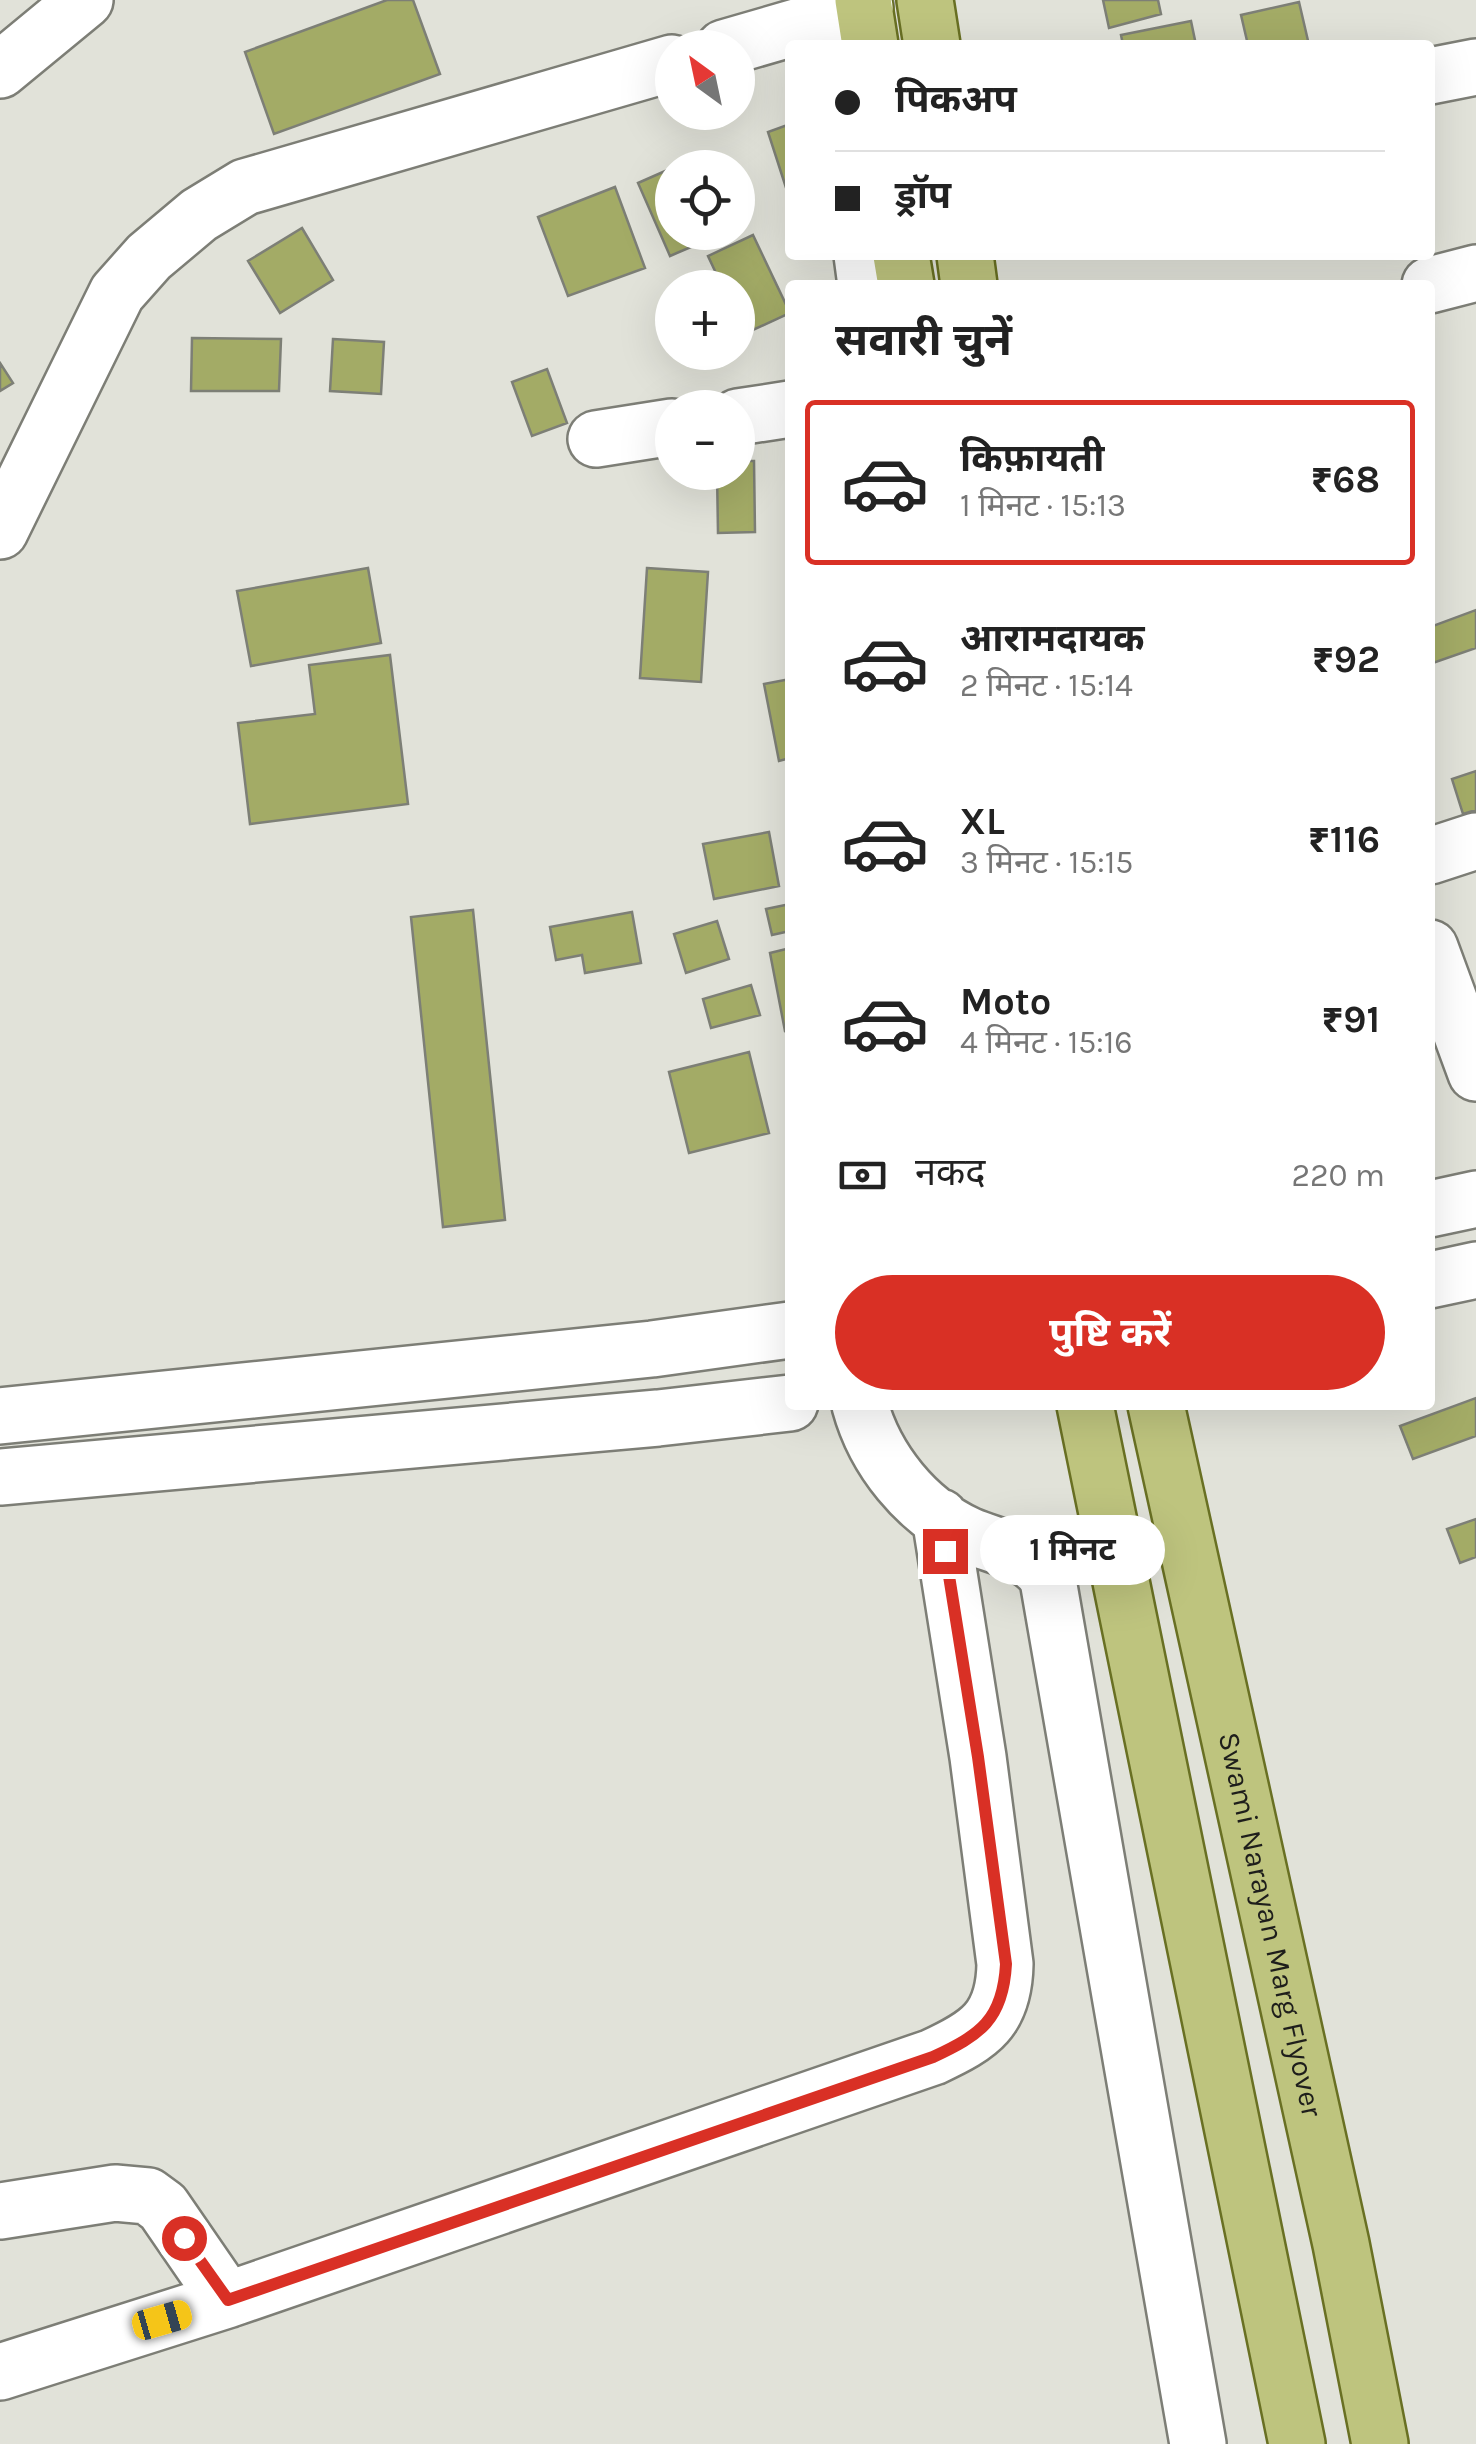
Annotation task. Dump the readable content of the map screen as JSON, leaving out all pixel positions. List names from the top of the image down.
{
  "streets": {
    "main road": ["Swami Narayan Marg Flyover"]
  },
  "north": "top left",
  "page": {
    "map_buttons": ["+", "−"],
    "banner": ["पिकअप", "ड्रॉप"],
    "heading": "सवारी चुनें",
    "list": [
      {
        "name": "किफ़ायती",
        "note": "1 मिनट · 15:13",
        "value": "₹68"
      },
      {
        "name": "आरामदायक",
        "note": "2 मिनट · 15:14",
        "value": "₹92"
      },
      {
        "name": "XL",
        "note": "3 मिनट · 15:15",
        "value": "₹116"
      },
      {
        "name": "Moto",
        "note": "4 मिनट · 15:16",
        "value": "₹91"
      }
    ],
    "pay": ["नकद", "220 m"],
    "buttons": "पुष्टि करें",
    "bubble": "1 मिनट"
  }
}
